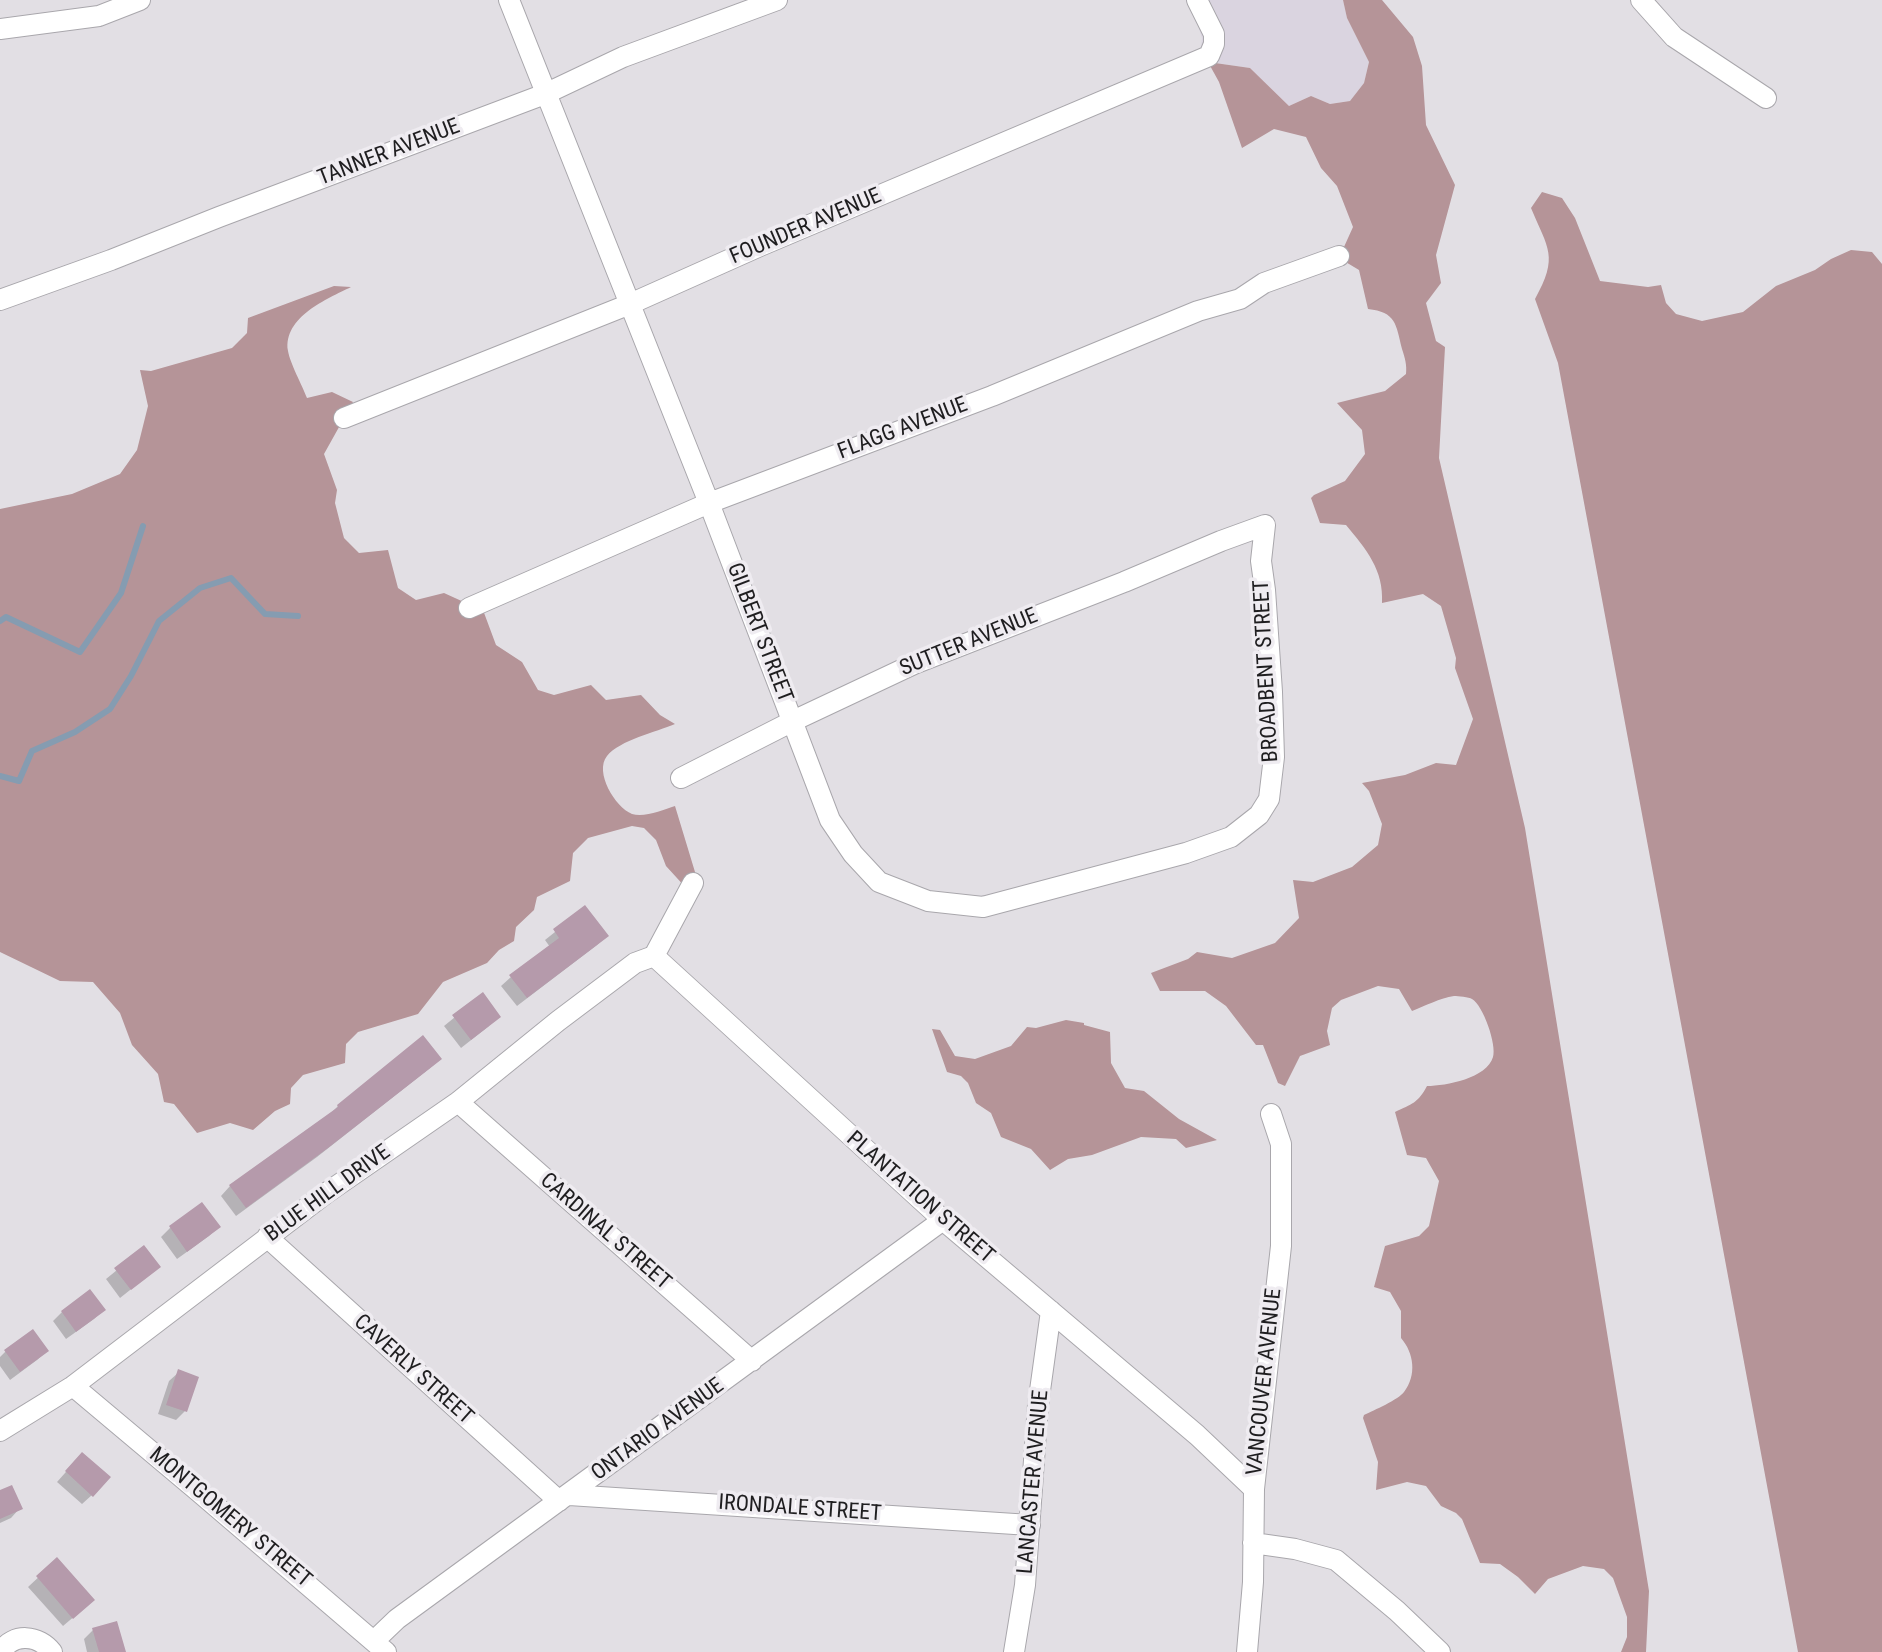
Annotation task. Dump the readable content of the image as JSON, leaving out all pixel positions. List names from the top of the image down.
{
  "streets": {
    "street": [
      "TANNER AVENUE",
      "FOUNDER AVENUE",
      "FLAGG AVENUE",
      "GILBERT STREET",
      "SUTTER AVENUE",
      "BROADBENT STREET",
      "BLUE HILL DRIVE",
      "PLANTATION STREET",
      "CARDINAL STREET",
      "CAVERLY STREET",
      "VANCOUVER AVENUE",
      "ONTARIO AVENUE",
      "LANCASTER AVENUE",
      "IRONDALE STREET",
      "MONTGOMERY STREET"
    ]
  },
  "crossings": [
    ["TANNER AVENUE", "GILBERT STREET"],
    ["FOUNDER AVENUE", "GILBERT STREET"],
    ["FLAGG AVENUE", "GILBERT STREET"],
    ["GILBERT STREET", "SUTTER AVENUE"],
    ["GILBERT STREET", "BROADBENT STREET"],
    ["SUTTER AVENUE", "BROADBENT STREET"],
    ["BLUE HILL DRIVE", "PLANTATION STREET"],
    ["BLUE HILL DRIVE", "CARDINAL STREET"],
    ["BLUE HILL DRIVE", "CAVERLY STREET"],
    ["BLUE HILL DRIVE", "MONTGOMERY STREET"],
    ["PLANTATION STREET", "VANCOUVER AVENUE"],
    ["PLANTATION STREET", "ONTARIO AVENUE"],
    ["PLANTATION STREET", "LANCASTER AVENUE"],
    ["CARDINAL STREET", "ONTARIO AVENUE"],
    ["CAVERLY STREET", "ONTARIO AVENUE"],
    ["CAVERLY STREET", "IRONDALE STREET"],
    ["ONTARIO AVENUE", "IRONDALE STREET"],
    ["ONTARIO AVENUE", "MONTGOMERY STREET"],
    ["LANCASTER AVENUE", "IRONDALE STREET"]
  ]
}
